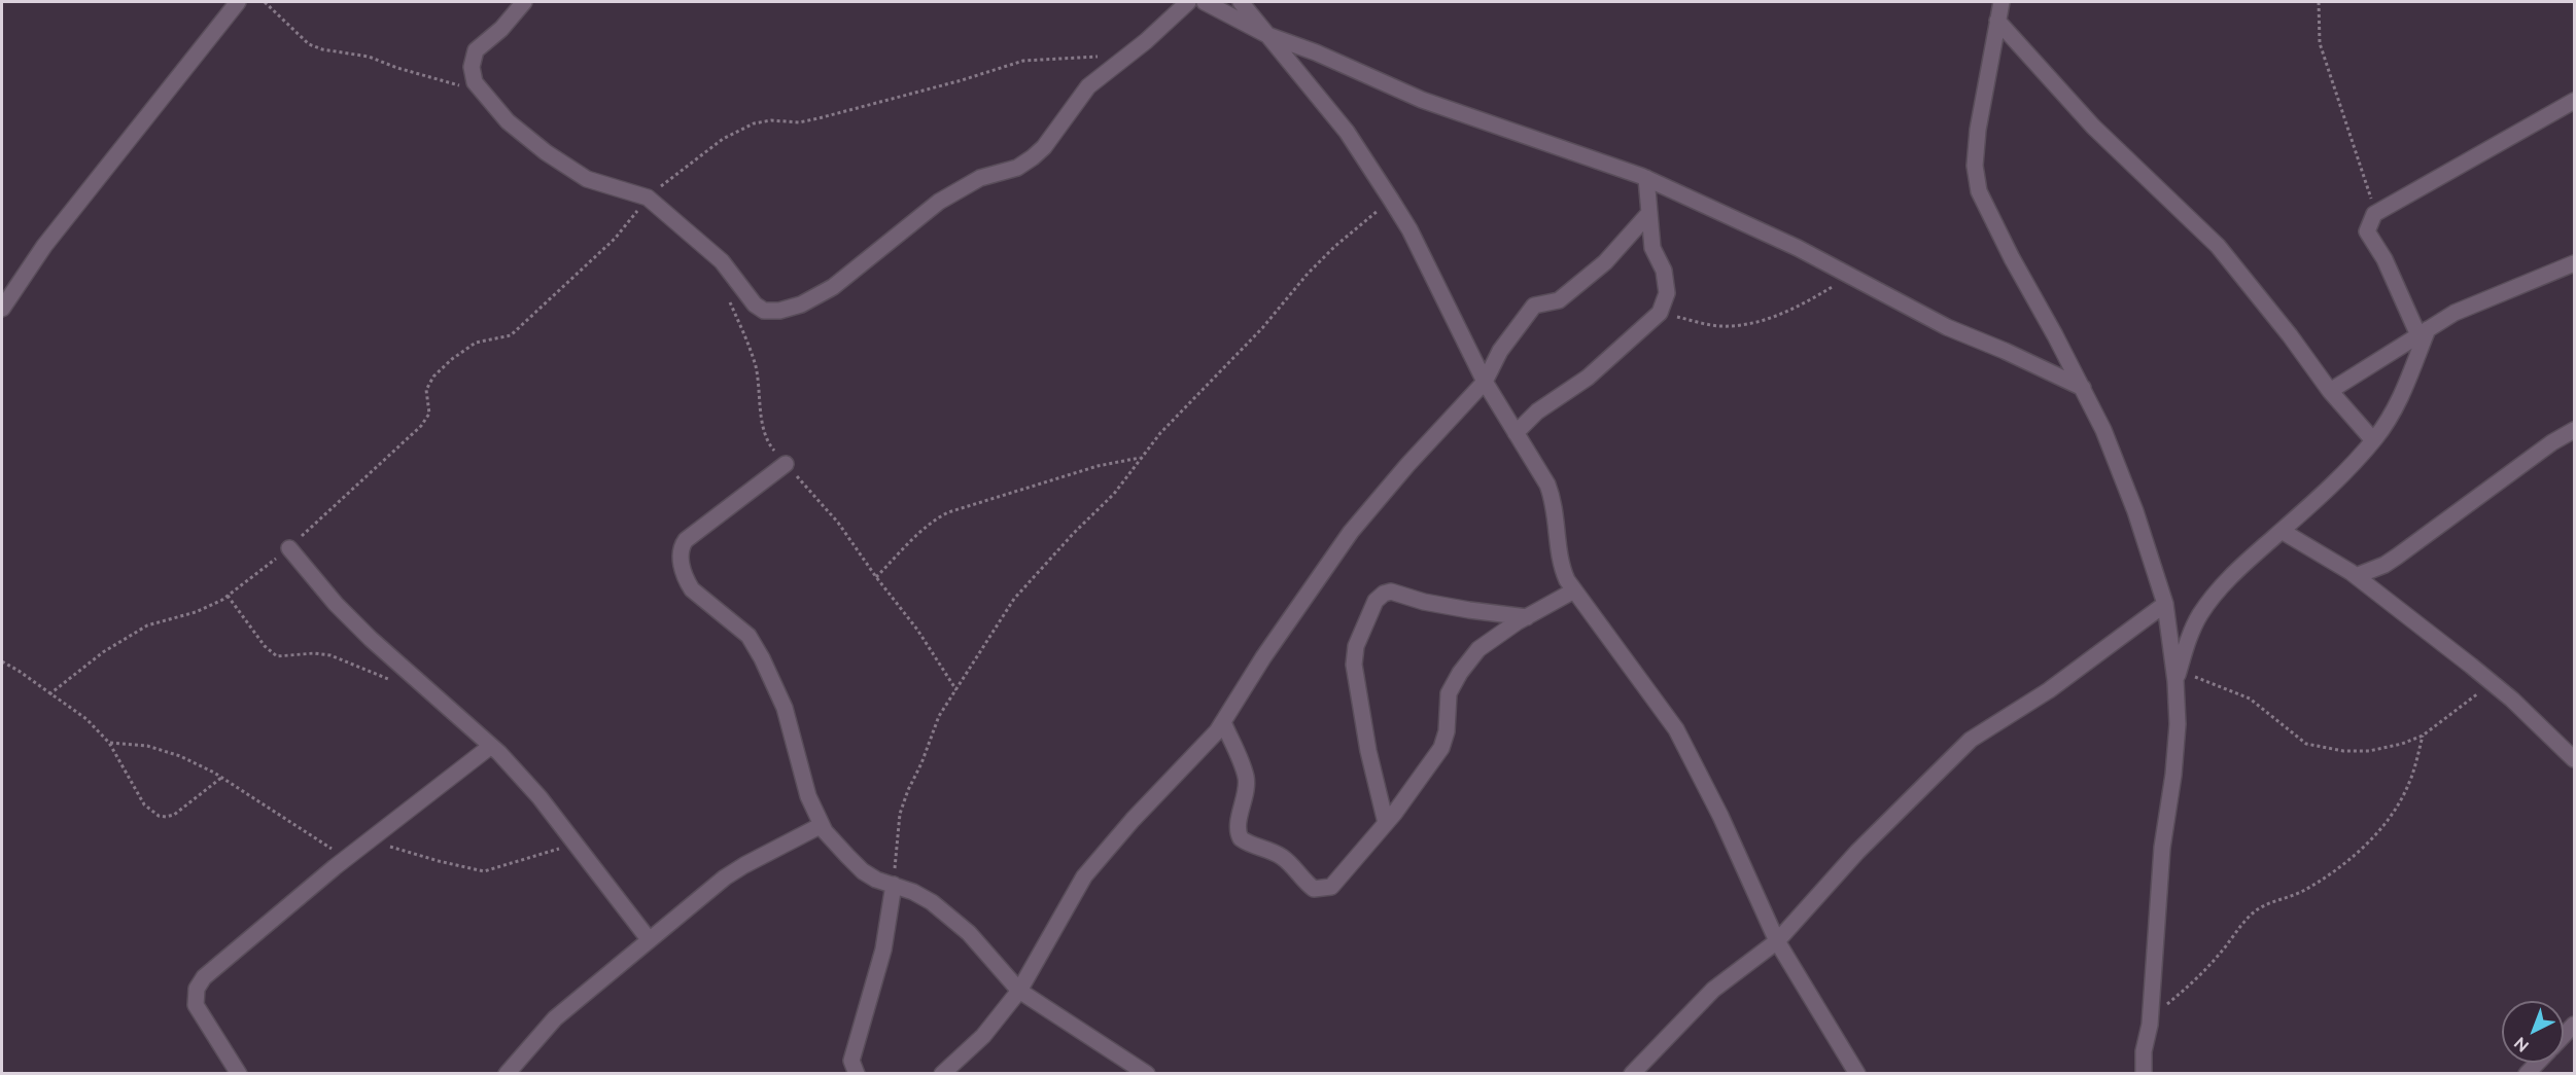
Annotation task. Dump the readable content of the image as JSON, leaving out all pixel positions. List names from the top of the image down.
{
  "north": "bottom left"
}
